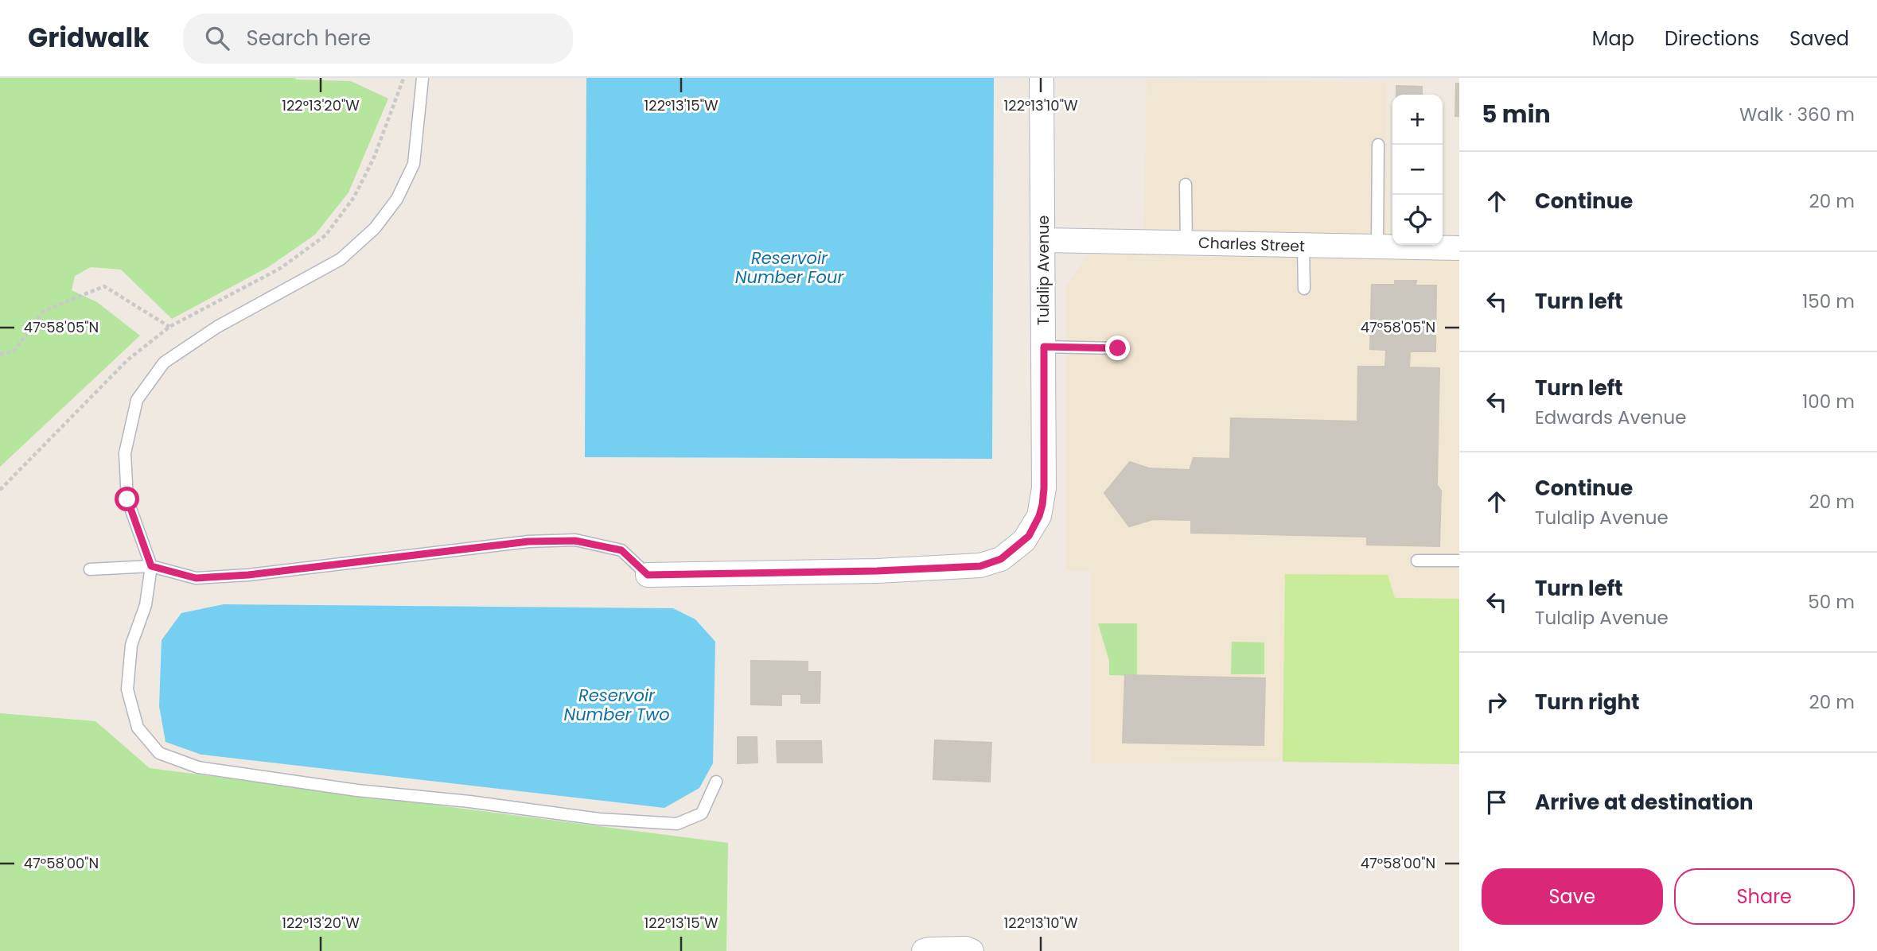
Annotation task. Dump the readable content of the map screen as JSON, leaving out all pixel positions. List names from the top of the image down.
{
  "streets": {
    "street": ["Charles Street", "Tulalip Avenue"]
  },
  "crossings": [
    ["Charles Street", "Tulalip Avenue"]
  ],
  "water": ["Reservoir Number Four", "Reservoir Number Two"],
  "page": {
    "header": "Gridwalk",
    "search": "Search here",
    "nav": ["Map", "Directions", "Saved"],
    "heading": ["5 min", "Walk · 360 m"],
    "map_buttons": ["+", "−"],
    "list": [
      ["Continue", "20 m"],
      ["Turn left", "150 m"],
      ["Turn left", "Edwards Avenue", "100 m"],
      ["Continue", "Tulalip Avenue", "20 m"],
      ["Turn left", "Tulalip Avenue", "50 m"],
      ["Turn right", "20 m"],
      "Arrive at destination"
    ],
    "buttons": ["Save", "Share"]
  },
  "coordinates": [
    "122°13'20\"W",
    "122°13'15\"W",
    "122°13'10\"W",
    "47°58'05\"N",
    "47°58'00\"N"
  ]
}
